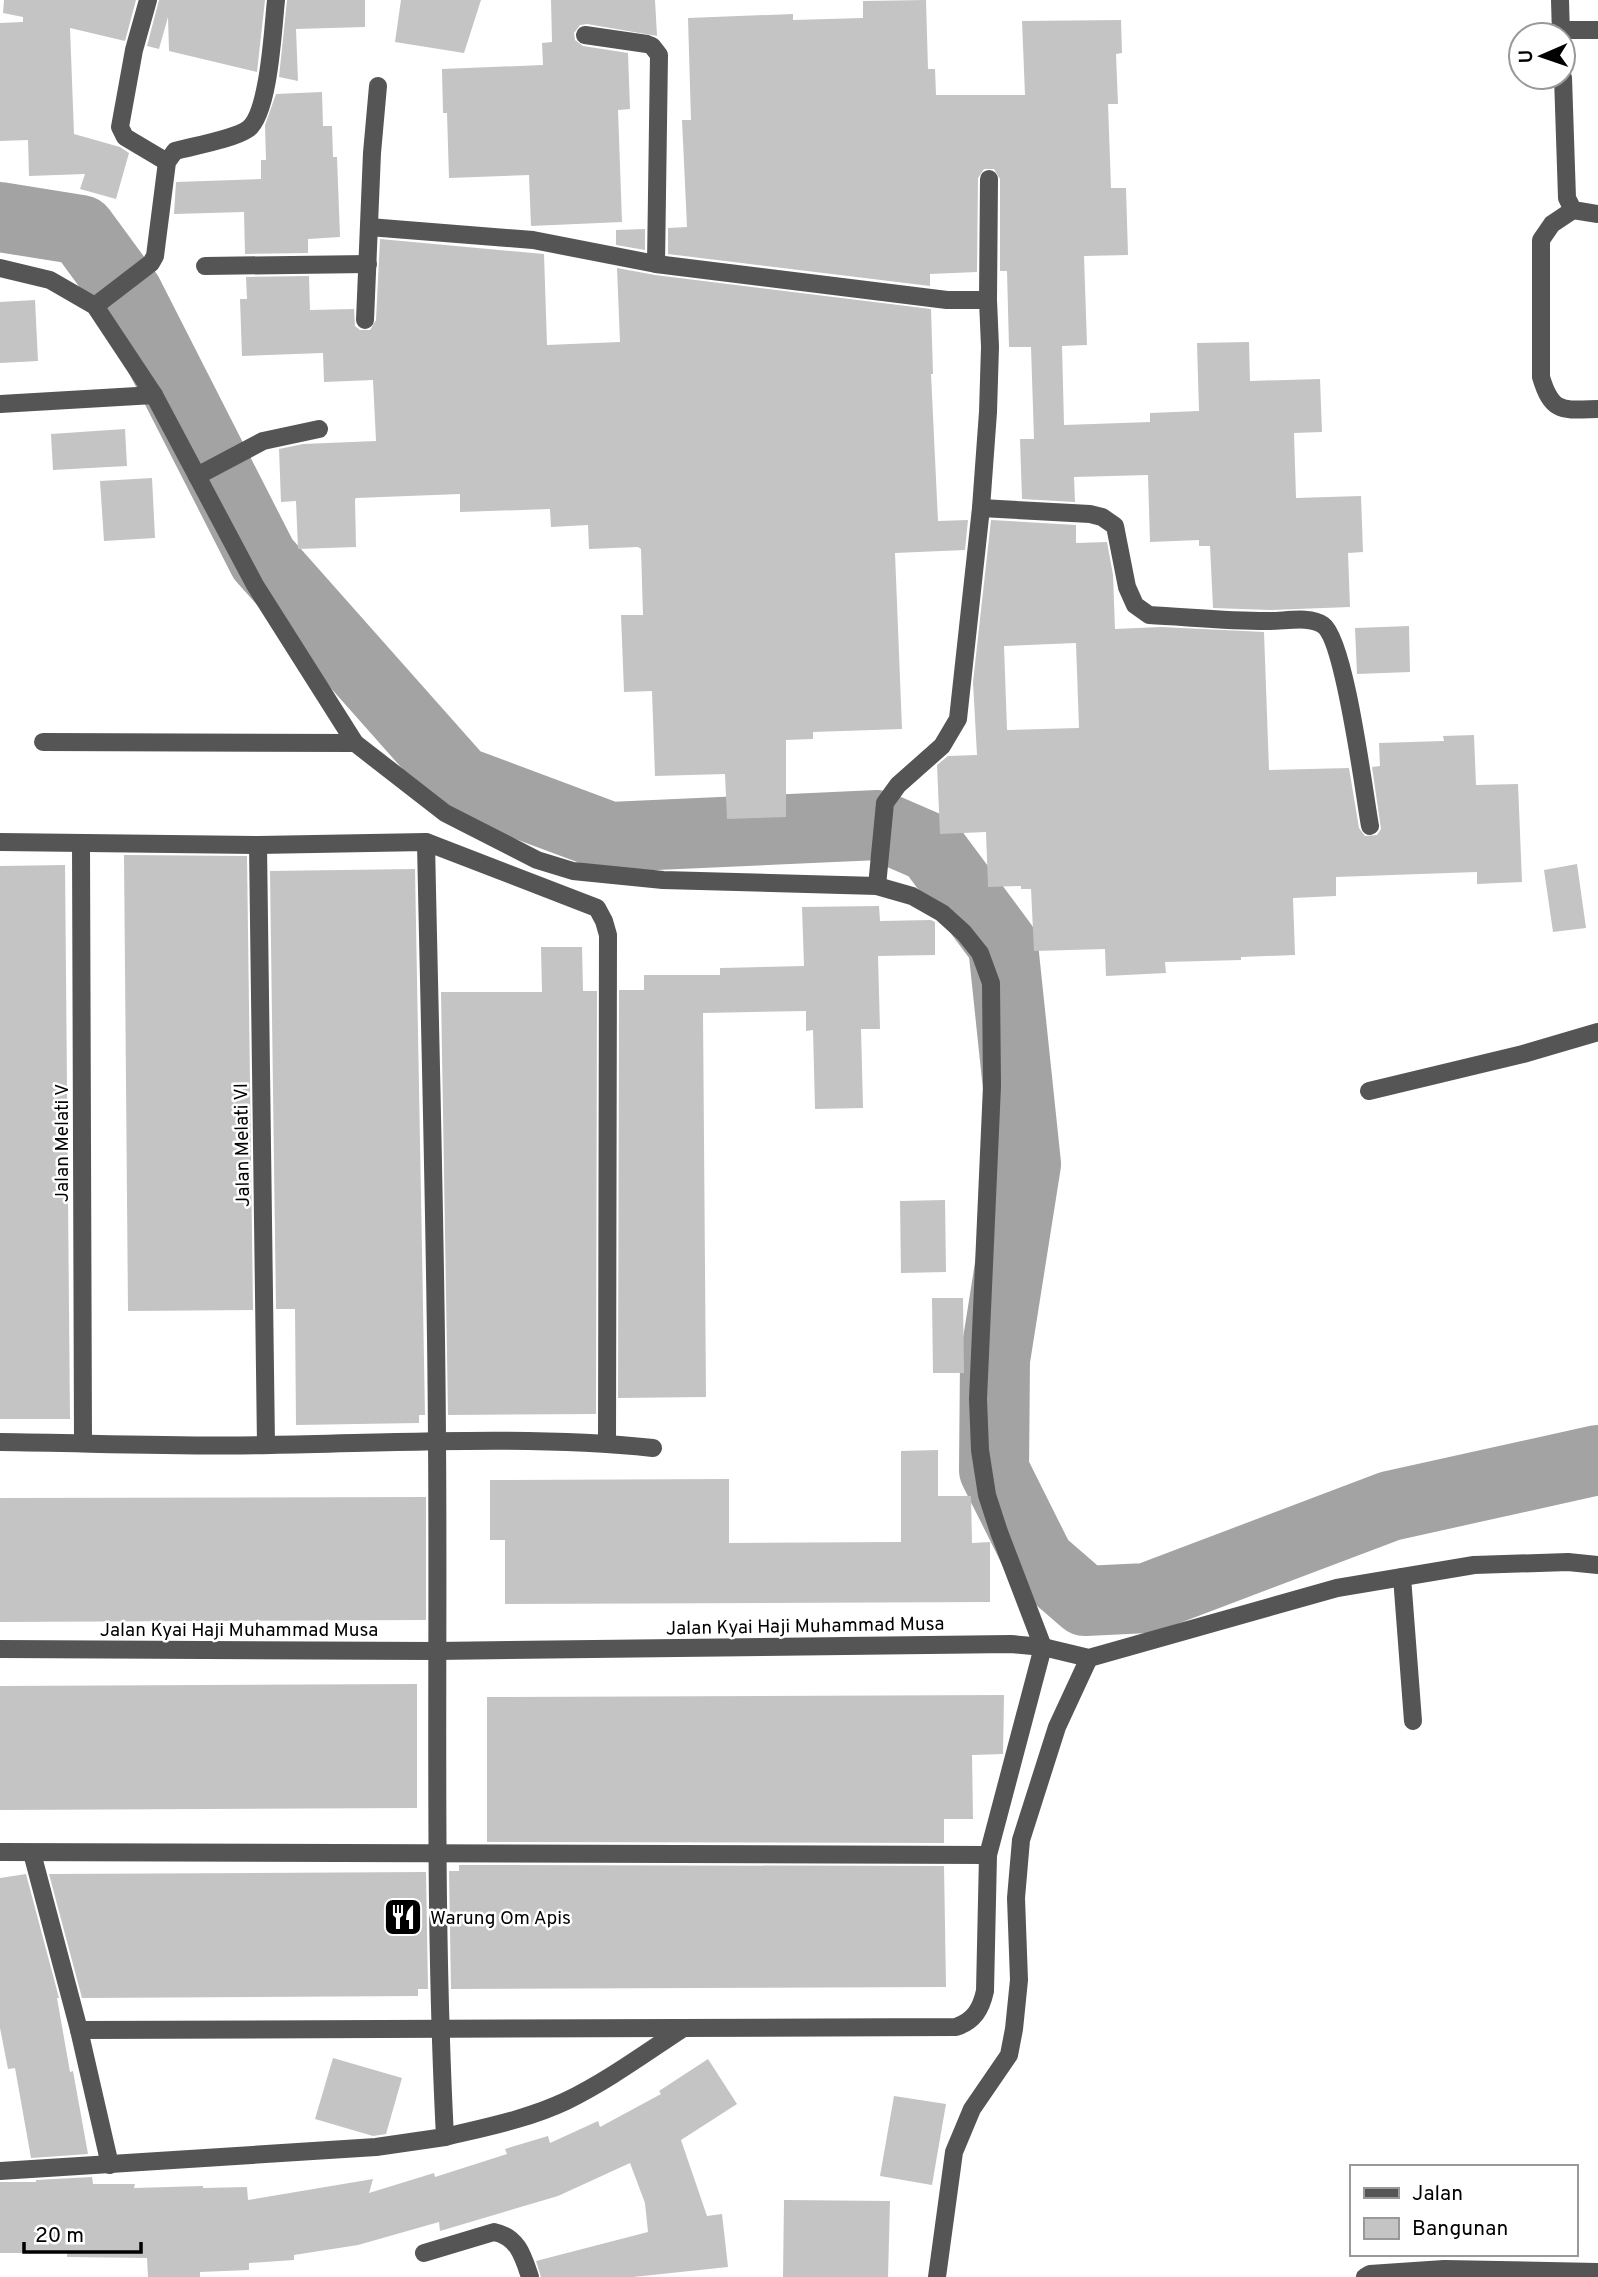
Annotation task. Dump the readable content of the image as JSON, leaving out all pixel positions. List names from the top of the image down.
{
  "streets": {
    "street": ["Jalan Melati V", "Jalan Melati VI", "Jalan Kyai Haji Muhammad Musa"]
  },
  "places": {
    "restaurant": ["Warung Om Apis"]
  },
  "legend": ["Jalan", "Bangunan"],
  "scale_bar": "20 m",
  "north": "left"
}
